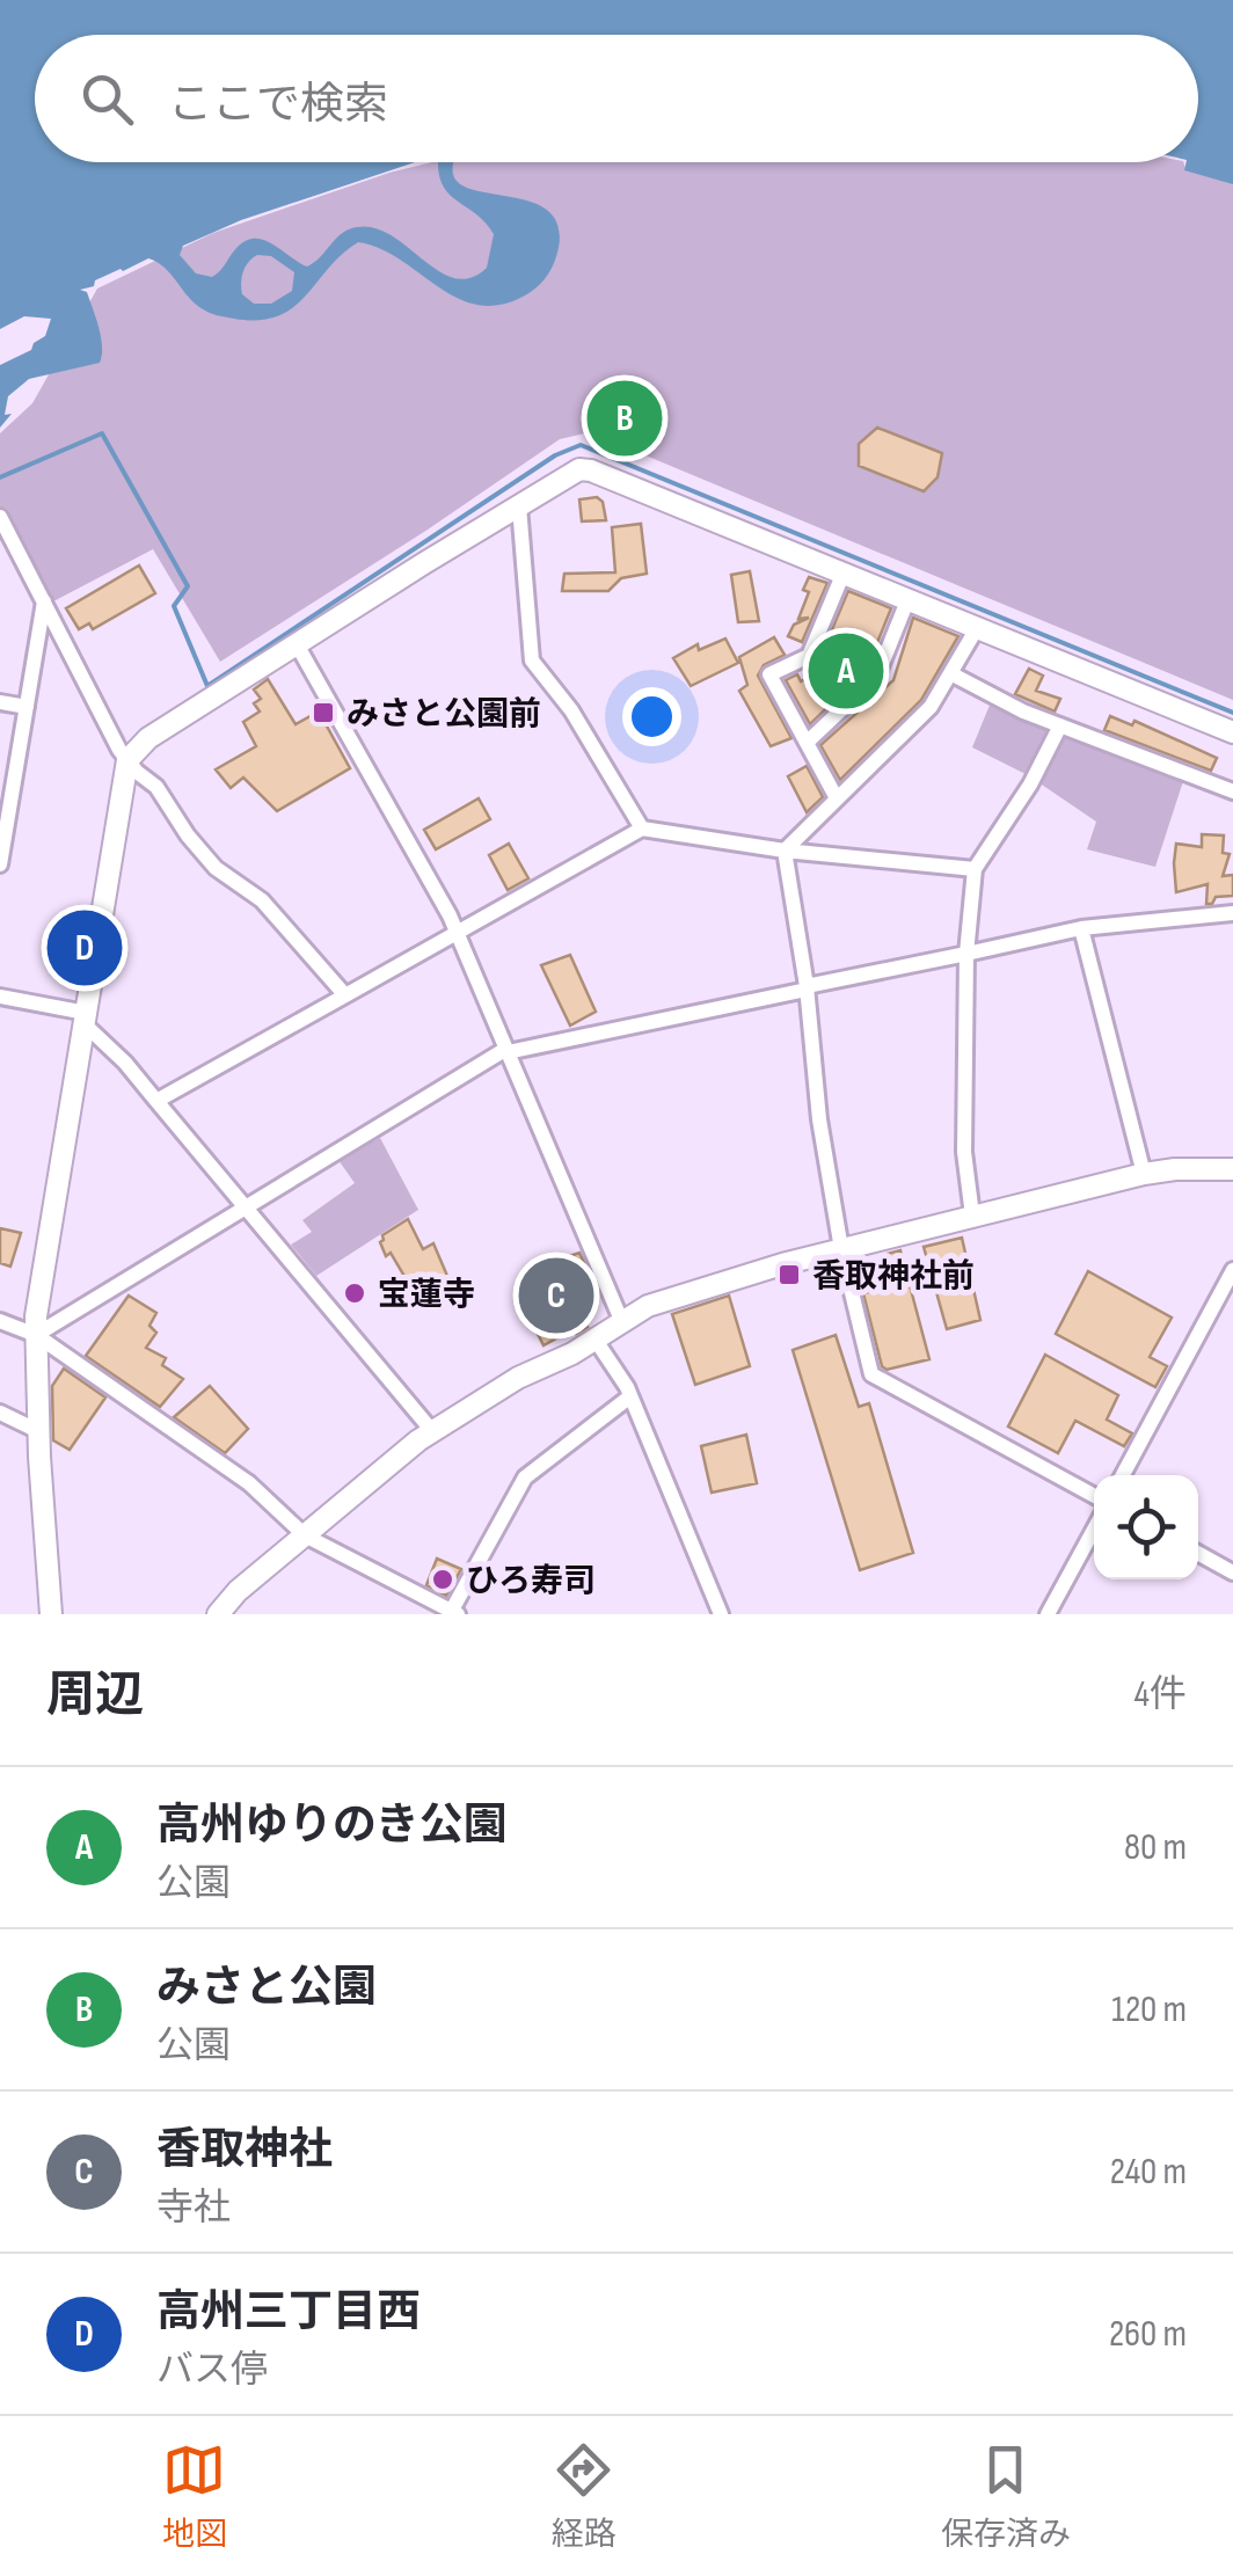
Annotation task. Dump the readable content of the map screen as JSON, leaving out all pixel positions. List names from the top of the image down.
{
  "places": {
    "transit": ["みさと公園前", "香取神社前"],
    "other": ["宝蓮寺", "ひろ寿司"]
  },
  "page": {
    "search": "ここで検索",
    "pins": [
      "B",
      "A",
      "D",
      "C"
    ],
    "heading": ["周辺", "4件"],
    "list": [
      {
        "mark": "A",
        "name": "高州ゆりのき公園",
        "note": "公園",
        "value": "80 m"
      },
      {
        "mark": "B",
        "name": "みさと公園",
        "note": "公園",
        "value": "120 m"
      },
      {
        "mark": "C",
        "name": "香取神社",
        "note": "寺社",
        "value": "240 m"
      },
      {
        "mark": "D",
        "name": "高州三丁目西",
        "note": "バス停",
        "value": "260 m"
      }
    ],
    "nav": ["地図", "経路", "保存済み"]
  }
}
